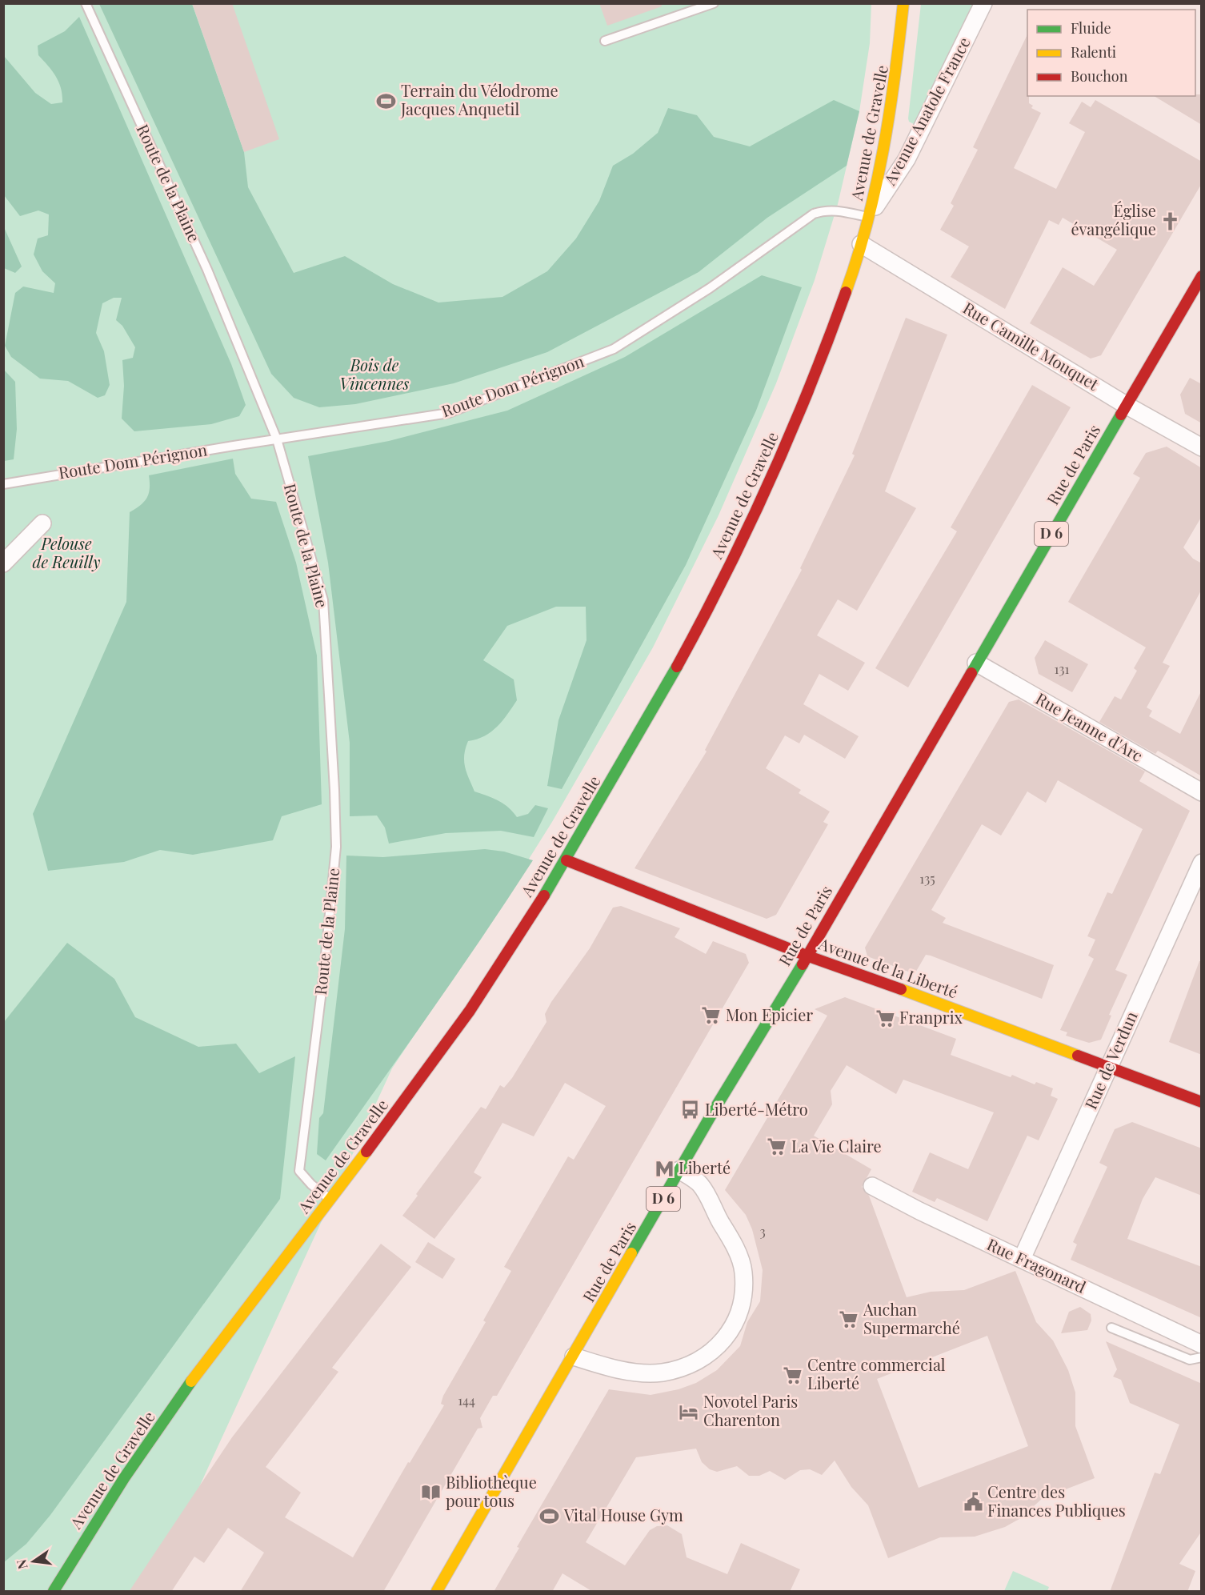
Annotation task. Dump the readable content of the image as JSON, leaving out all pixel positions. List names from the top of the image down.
{
  "streets": {
    "street": [
      "Avenue Anatole France",
      "Avenue de Gravelle",
      "Rue Camille Mouquet",
      "Rue de Paris",
      "D 6",
      "Rue Jeanne d'Arc",
      "Avenue de la Liberté",
      "Rue de Verdun",
      "Rue Fragonard"
    ],
    "lane": ["Route de la Plaine", "Route Dom Pérignon"]
  },
  "crossings": [
    ["Avenue Anatole France", "Avenue de Gravelle"],
    ["Avenue Anatole France", "Route Dom Pérignon"],
    ["Avenue de Gravelle", "Route de la Plaine"],
    ["Avenue de Gravelle", "Rue Camille Mouquet"],
    ["Avenue de Gravelle", "Route Dom Pérignon"],
    ["Avenue de Gravelle", "Avenue de la Liberté"],
    ["Route de la Plaine", "Route Dom Pérignon"],
    ["Rue Camille Mouquet", "Rue de Paris"],
    ["Rue de Paris", "Rue Jeanne d'Arc"],
    ["Rue de Paris", "Avenue de la Liberté"],
    ["Avenue de la Liberté", "Rue de Verdun"],
    ["Rue de Verdun", "Rue Fragonard"]
  ],
  "parks": ["Bois de Vincennes", "Pelouse de Reuilly"],
  "places": {
    "sports": ["Terrain du Vélodrome Jacques Anquetil", "Vital House Gym"],
    "church": ["Église évangélique"],
    "supermarket": [
      "Mon Epicier",
      "Franprix",
      "La Vie Claire",
      "Auchan Supermarché",
      "Centre commercial Liberté"
    ],
    "bus stop": ["Liberté-Métro"],
    "metro station": ["Liberté"],
    "hotel": ["Novotel Paris Charenton"],
    "library": ["Bibliothèque pour tous"],
    "public building": ["Centre des Finances Publiques"]
  },
  "house_numbers": [
    "131",
    "135",
    "3",
    "144"
  ],
  "legend": ["Fluide", "Ralenti", "Bouchon"],
  "north": "left"
}
